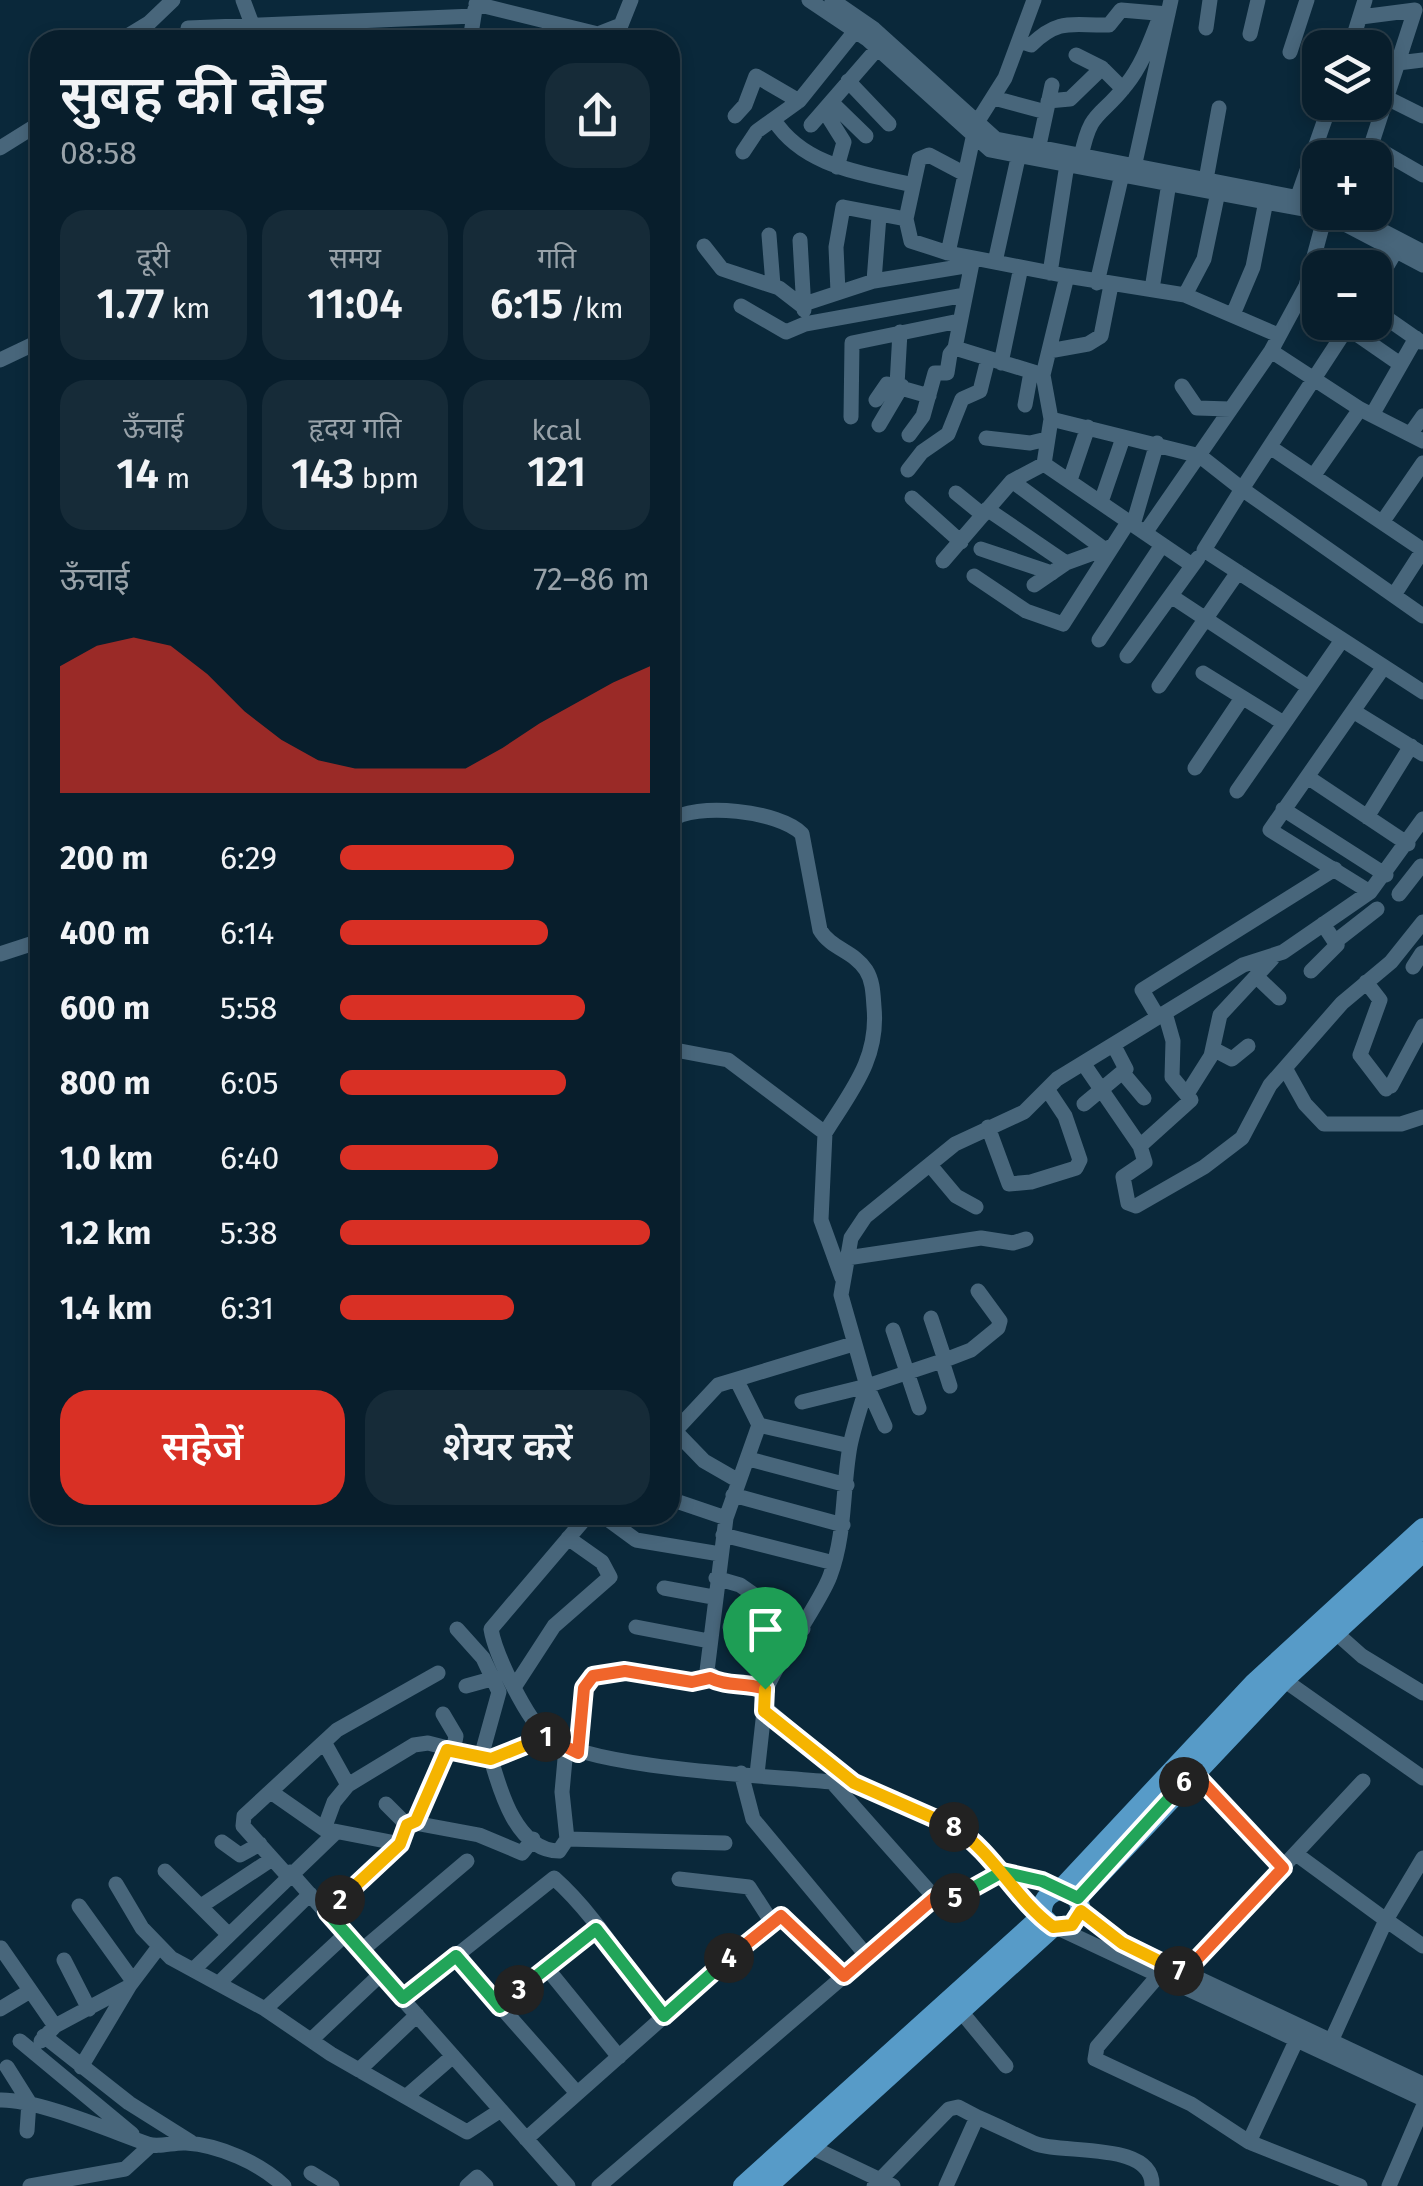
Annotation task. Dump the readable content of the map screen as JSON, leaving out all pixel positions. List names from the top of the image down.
{
  "page": {
    "map_buttons": ["+", "−"],
    "heading": ["सुबह की दौड़", "08:58"],
    "stats": [
      ["दूरी", "1.77 km"],
      ["समय", "11:04"],
      ["गति", "6:15 /km"],
      ["ऊँचाई", "14 m"],
      ["हृदय गति", "143 bpm"],
      ["kcal", "121"]
    ],
    "chart": ["ऊँचाई", "72–86 m"],
    "list": [
      {
        "name": "200 m",
        "note": "6:29"
      },
      {
        "name": "400 m",
        "note": "6:14"
      },
      {
        "name": "600 m",
        "note": "5:58"
      },
      {
        "name": "800 m",
        "note": "6:05"
      },
      {
        "name": "1.0 km",
        "note": "6:40"
      },
      {
        "name": "1.2 km",
        "note": "5:38"
      },
      {
        "name": "1.4 km",
        "note": "6:31"
      }
    ],
    "buttons": ["सहेजें", "शेयर करें"],
    "pins": [
      "1",
      "6",
      "8",
      "5",
      "2",
      "4",
      "7",
      "3"
    ]
  }
}
